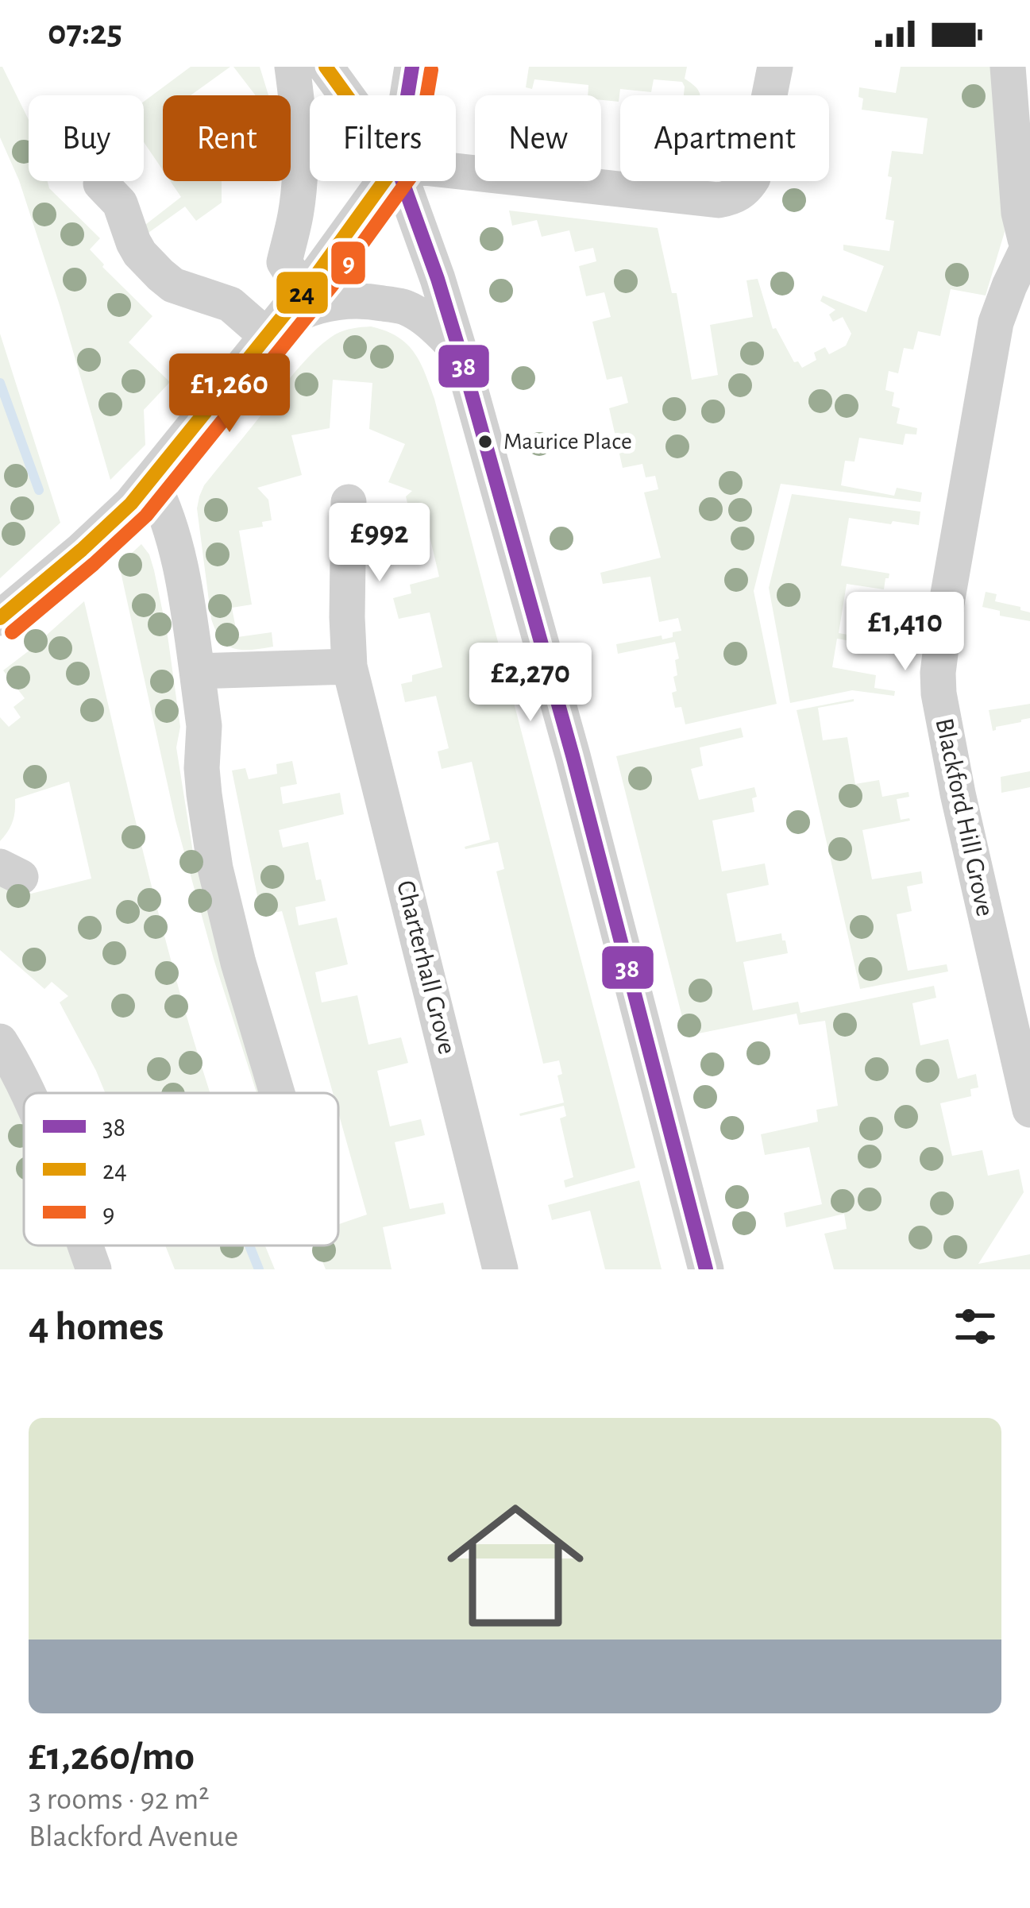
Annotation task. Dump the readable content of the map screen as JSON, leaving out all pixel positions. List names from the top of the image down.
{
  "streets": {
    "street": ["Blackford Hill Grove", "Charterhall Grove"]
  },
  "places": ["Maurice Place"],
  "lines": ["transit line 38", "transit line 24", "transit line 9"],
  "legend": ["38", "24", "9"],
  "page": {
    "status": "07:25",
    "chip": [
      "Buy",
      "Rent",
      "Filters",
      "New",
      "Apartment"
    ],
    "price": [
      "£1,260",
      "£992",
      "£1,410",
      "£2,270"
    ],
    "heading": "4 homes",
    "list": [
      {
        "name": "£1,260/mo",
        "note": "3 rooms · 92 m² · Blackford Avenue"
      }
    ]
  }
}
